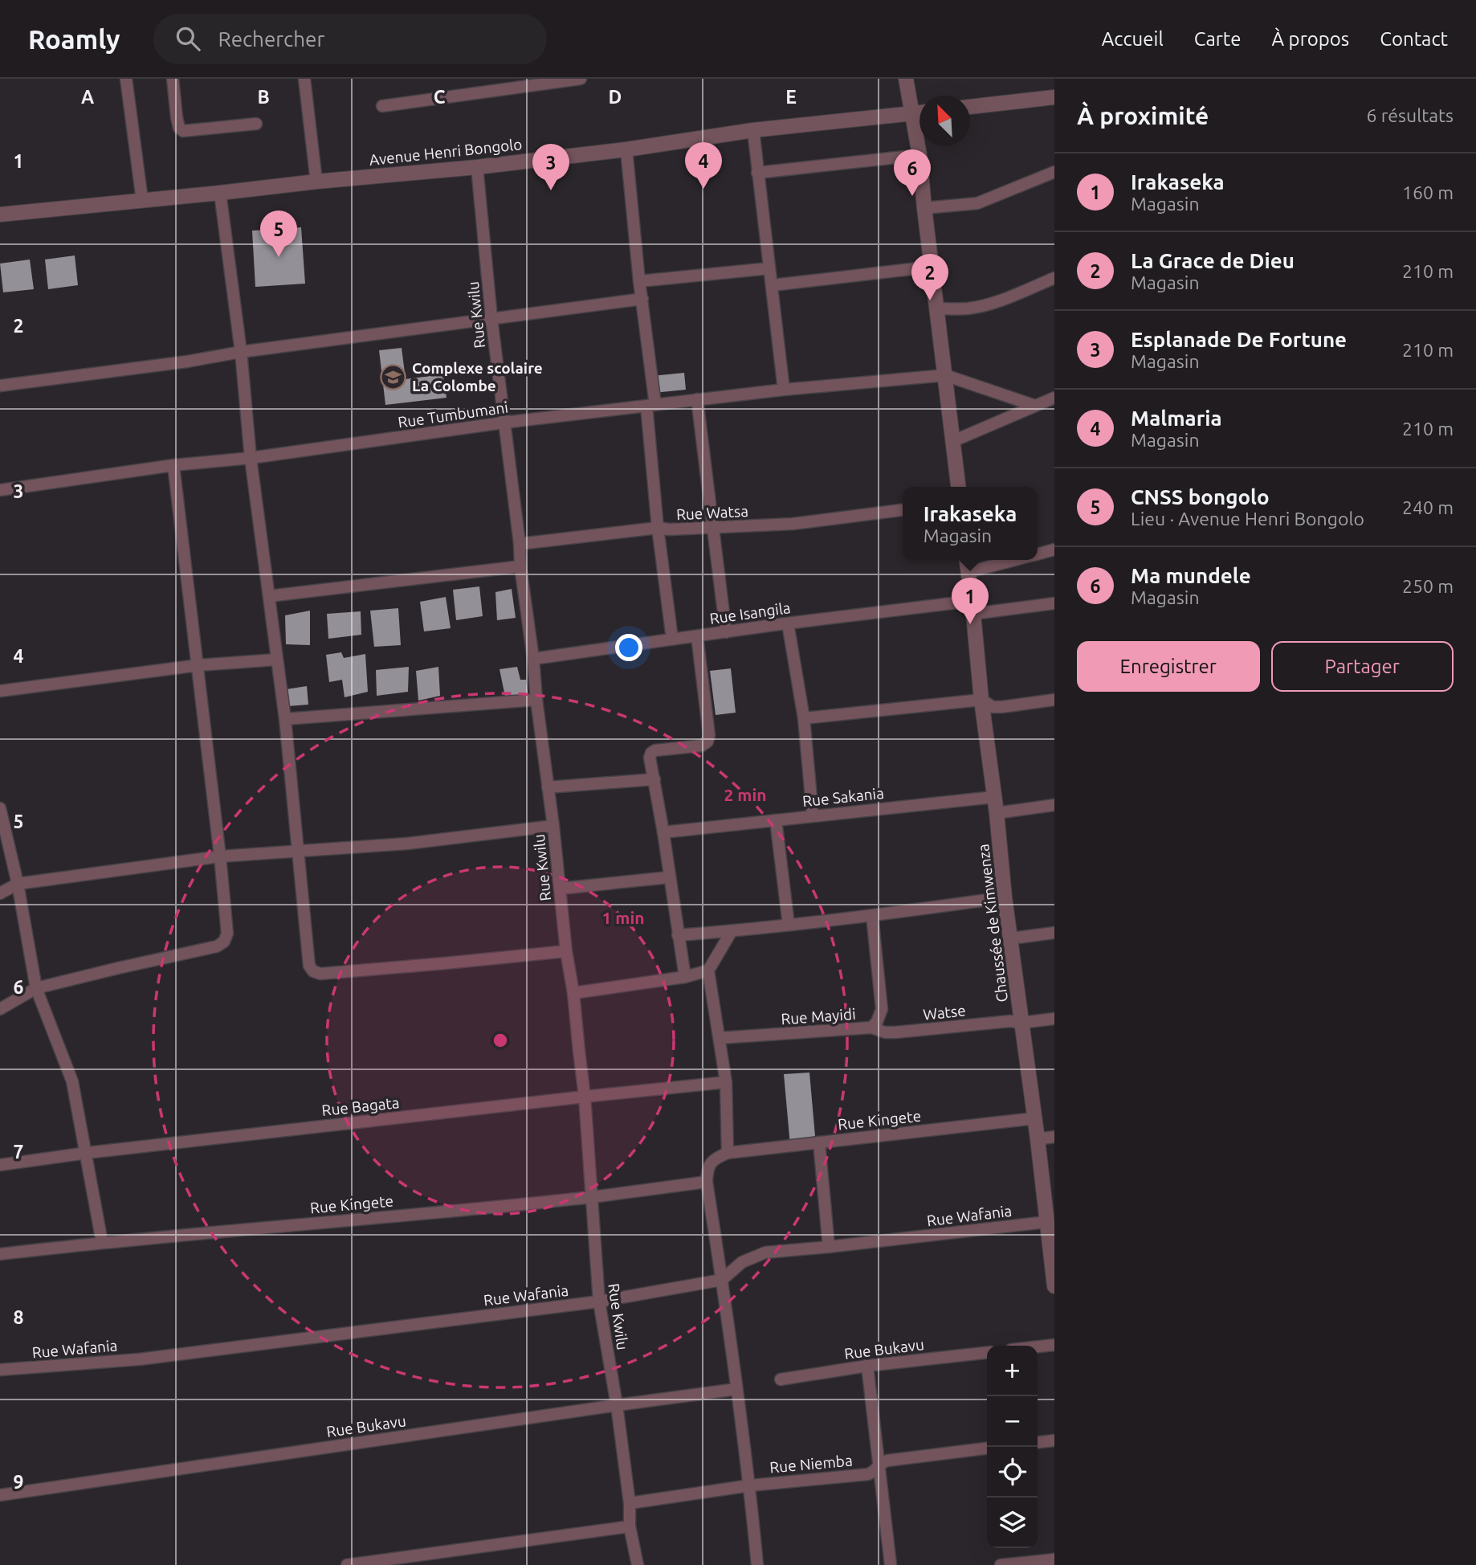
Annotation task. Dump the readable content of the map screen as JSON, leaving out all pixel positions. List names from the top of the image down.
{
  "streets": {
    "street": [
      "Avenue Henri Bongolo",
      "Rue Kwilu",
      "Rue Tumbumani",
      "Rue Watsa",
      "Rue Isangila",
      "Rue Sakania",
      "Chaussée de Kimwenza",
      "Watse",
      "Rue Mayidi",
      "Rue Bagata",
      "Rue Kingete",
      "Rue Wafania",
      "Rue Bukavu",
      "Rue Niemba"
    ]
  },
  "crossings": [
    ["Avenue Henri Bongolo", "Rue Kwilu"],
    ["Rue Kwilu", "Rue Tumbumani"],
    ["Rue Kwilu", "Rue Watsa"],
    ["Rue Kwilu", "Rue Isangila"],
    ["Rue Kwilu", "Rue Bagata"],
    ["Rue Kwilu", "Rue Kingete"],
    ["Rue Kwilu", "Rue Wafania"],
    ["Rue Kwilu", "Rue Bukavu"],
    ["Rue Kwilu", "Rue Niemba"],
    ["Rue Isangila", "Chaussée de Kimwenza"],
    ["Rue Sakania", "Chaussée de Kimwenza"],
    ["Chaussée de Kimwenza", "Watse"],
    ["Chaussée de Kimwenza", "Rue Kingete"],
    ["Chaussée de Kimwenza", "Rue Wafania"],
    ["Watse", "Rue Mayidi"]
  ],
  "places": {
    "school or university": ["Complexe scolaire La Colombe"]
  },
  "north": "top left",
  "page": {
    "header": "Roamly",
    "search": "Rechercher",
    "nav": [
      "Accueil",
      "Carte",
      "À propos",
      "Contact"
    ],
    "heading": ["À proximité", "6 résultats"],
    "pins": [
      "4",
      "3",
      "6",
      "5",
      "2",
      "1"
    ],
    "list": [
      {
        "mark": "1",
        "name": "Irakaseka",
        "note": "Magasin",
        "value": "160 m"
      },
      {
        "mark": "2",
        "name": "La Grace de Dieu",
        "note": "Magasin",
        "value": "210 m"
      },
      {
        "mark": "3",
        "name": "Esplanade De Fortune",
        "note": "Magasin",
        "value": "210 m"
      },
      {
        "mark": "4",
        "name": "Malmaria",
        "note": "Magasin",
        "value": "210 m"
      },
      {
        "mark": "5",
        "name": "CNSS bongolo",
        "note": "Lieu · Avenue Henri Bongolo",
        "value": "240 m"
      },
      {
        "mark": "6",
        "name": "Ma mundele",
        "note": "Magasin",
        "value": "250 m"
      }
    ],
    "popup": ["Irakaseka", "Magasin"],
    "buttons": ["Enregistrer", "Partager"],
    "map_buttons": ["+", "−"]
  },
  "grid": {
    "columns": [
      "A",
      "B",
      "C",
      "D",
      "E"
    ],
    "rows": [
      "1",
      "2",
      "3",
      "4",
      "5",
      "6",
      "7",
      "8",
      "9"
    ]
  },
  "rings": ["2 min", "1 min"]
}
